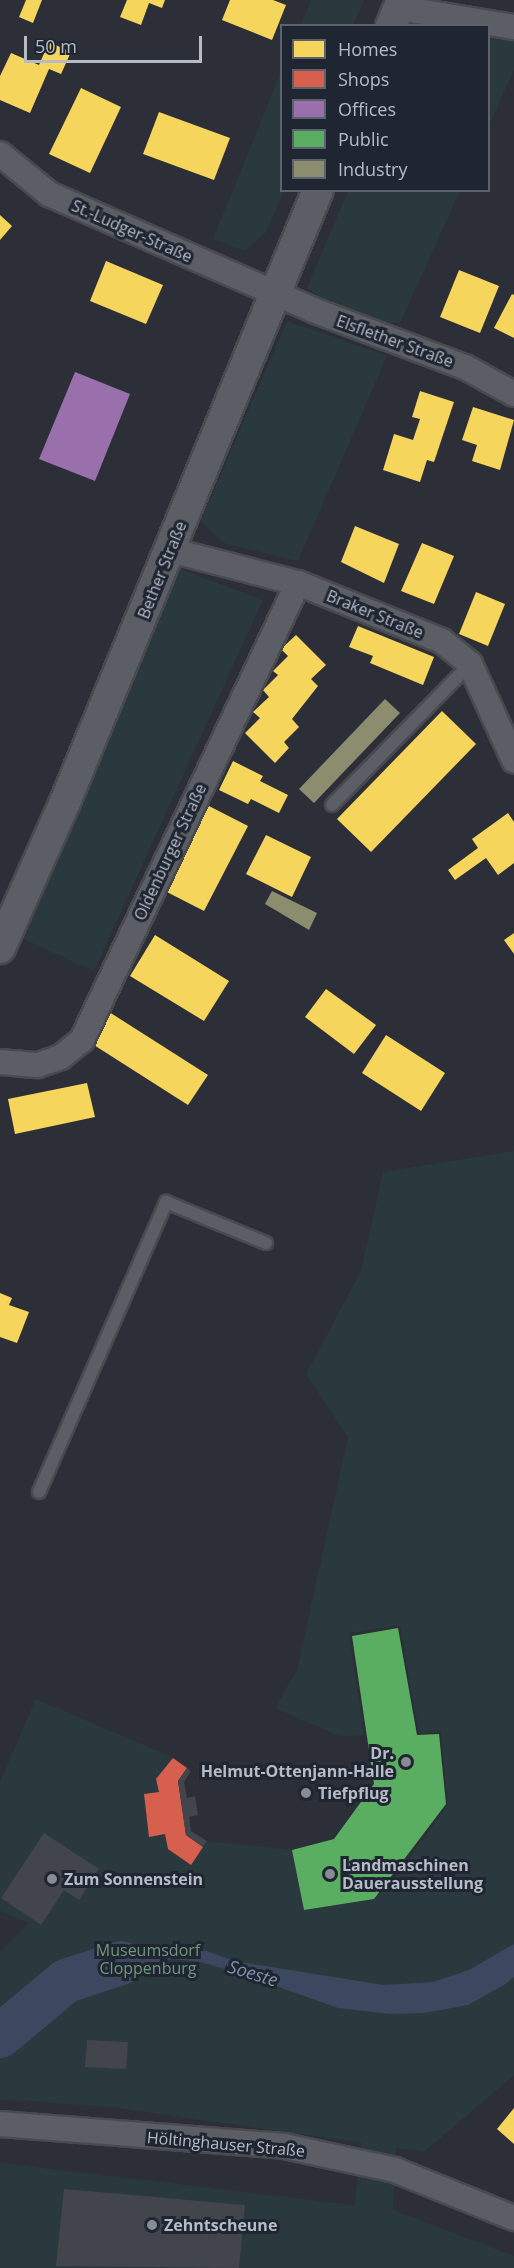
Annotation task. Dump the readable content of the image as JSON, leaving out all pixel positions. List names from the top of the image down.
{
  "streets": {
    "street": [
      "St.-Ludger-Straße",
      "Elsflether Straße",
      "Bether Straße",
      "Braker Straße",
      "Oldenburger Straße",
      "Höltinghauser Straße"
    ]
  },
  "crossings": [
    ["St.-Ludger-Straße", "Elsflether Straße"],
    ["St.-Ludger-Straße", "Bether Straße"],
    ["Elsflether Straße", "Bether Straße"],
    ["Bether Straße", "Braker Straße"],
    ["Braker Straße", "Oldenburger Straße"]
  ],
  "water": ["Soeste"],
  "parks": ["Museumsdorf Cloppenburg"],
  "places": [
    "Dr. Helmut-Ottenjann-Halle",
    "Tiefpflug",
    "Landmaschinen Dauerausstellung",
    "Zum Sonnenstein",
    "Zehntscheune"
  ],
  "legend": [
    "Homes",
    "Shops",
    "Offices",
    "Public",
    "Industry"
  ],
  "scale_bar": "50 m"
}
